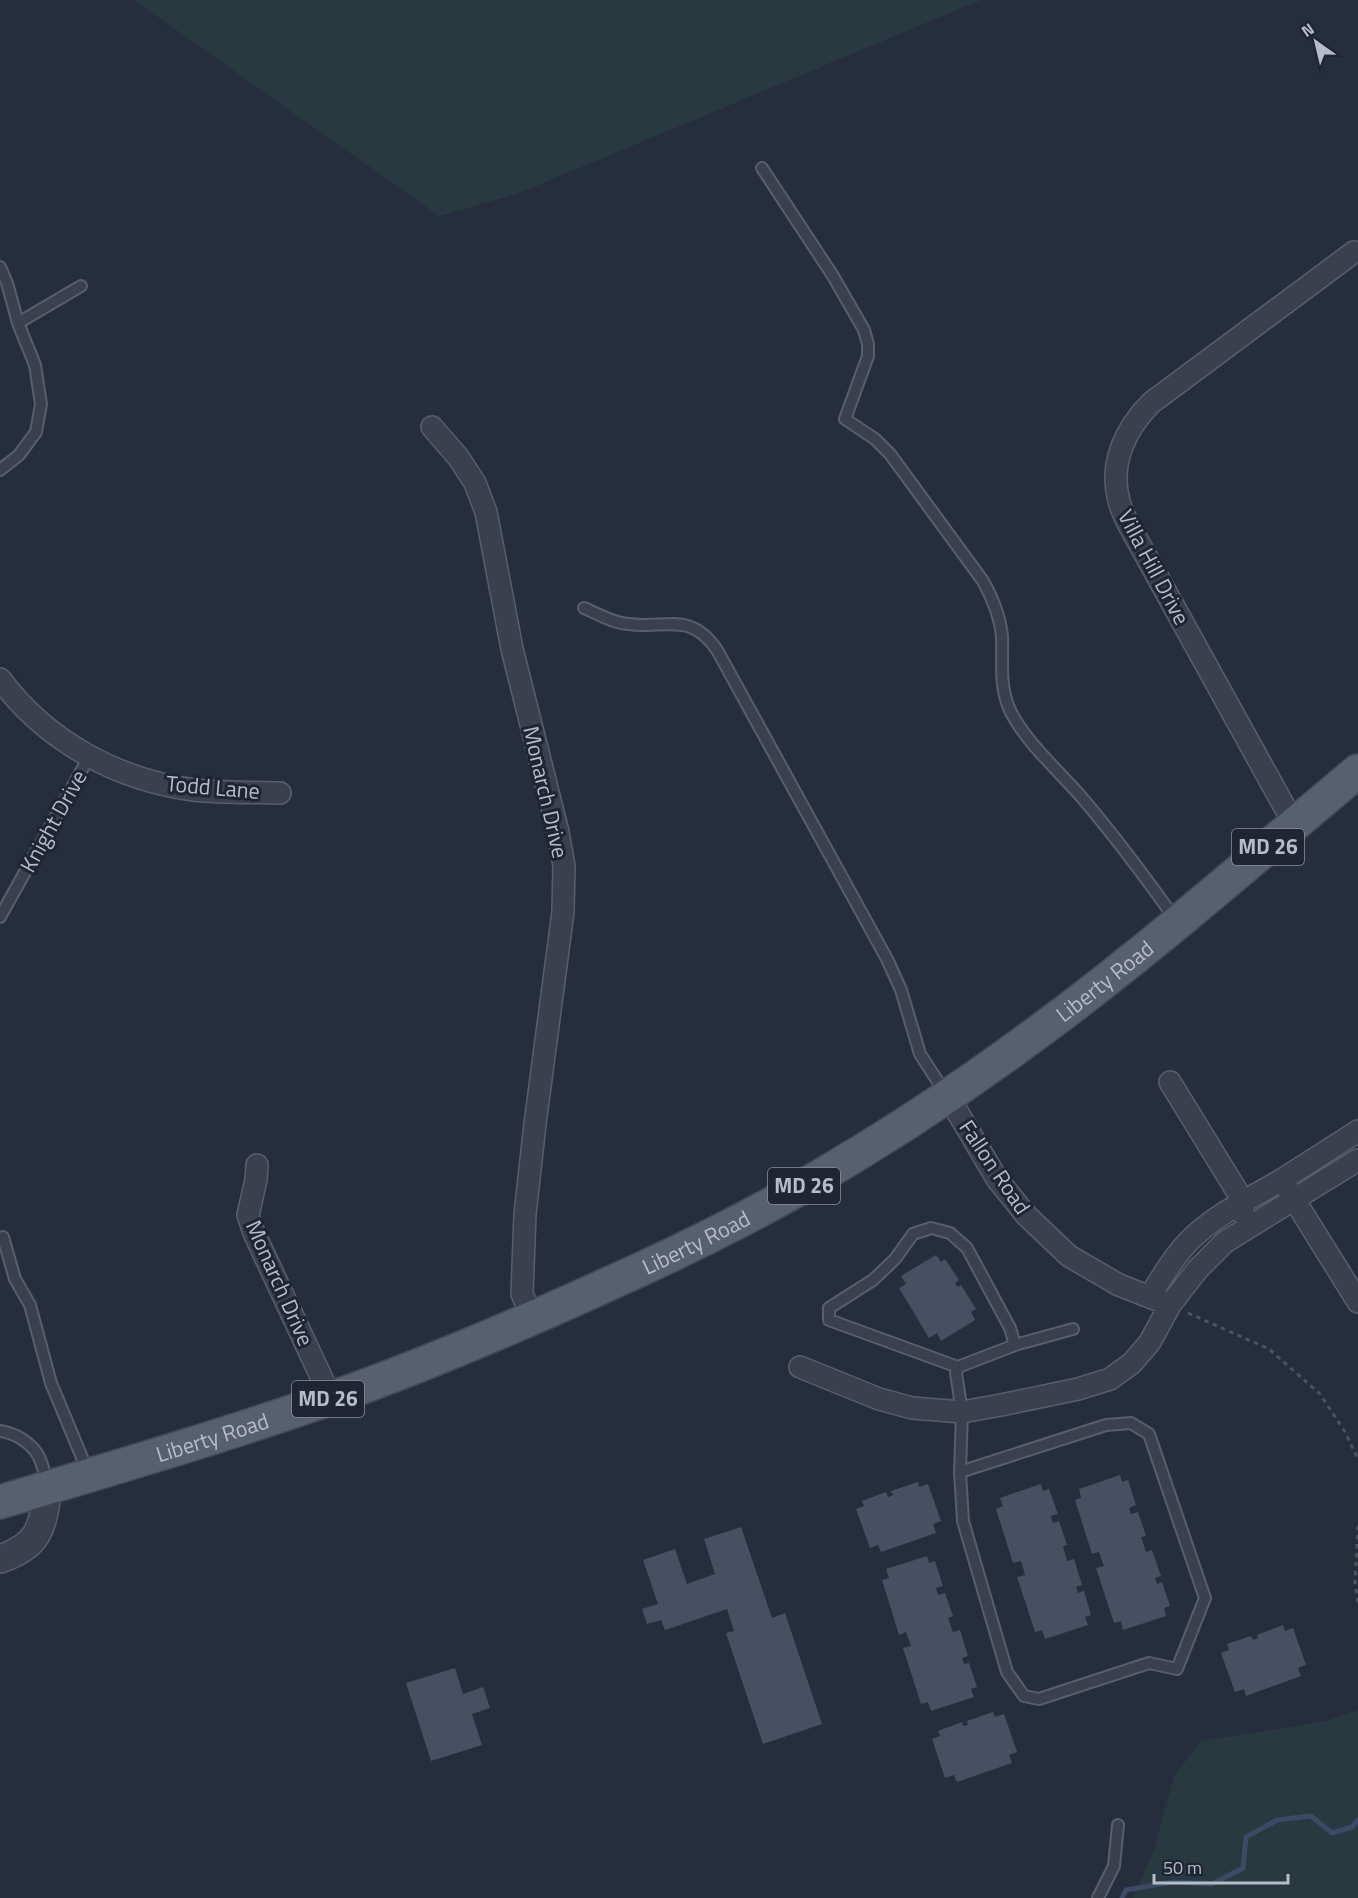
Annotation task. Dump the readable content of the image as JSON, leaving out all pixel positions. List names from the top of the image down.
{
  "streets": {
    "main road": ["MD 26", "Liberty Road"],
    "street": [
      "Villa Hill Drive",
      "Todd Lane",
      "Monarch Drive",
      "Fallon Road"
    ],
    "lane": ["Knight Drive"]
  },
  "crossings": [
    ["Villa Hill Drive", "Liberty Road"],
    ["Todd Lane", "Knight Drive"],
    ["Monarch Drive", "Liberty Road"],
    ["Liberty Road", "Fallon Road"]
  ],
  "scale_bar": "50 m",
  "north": "top left"
}
